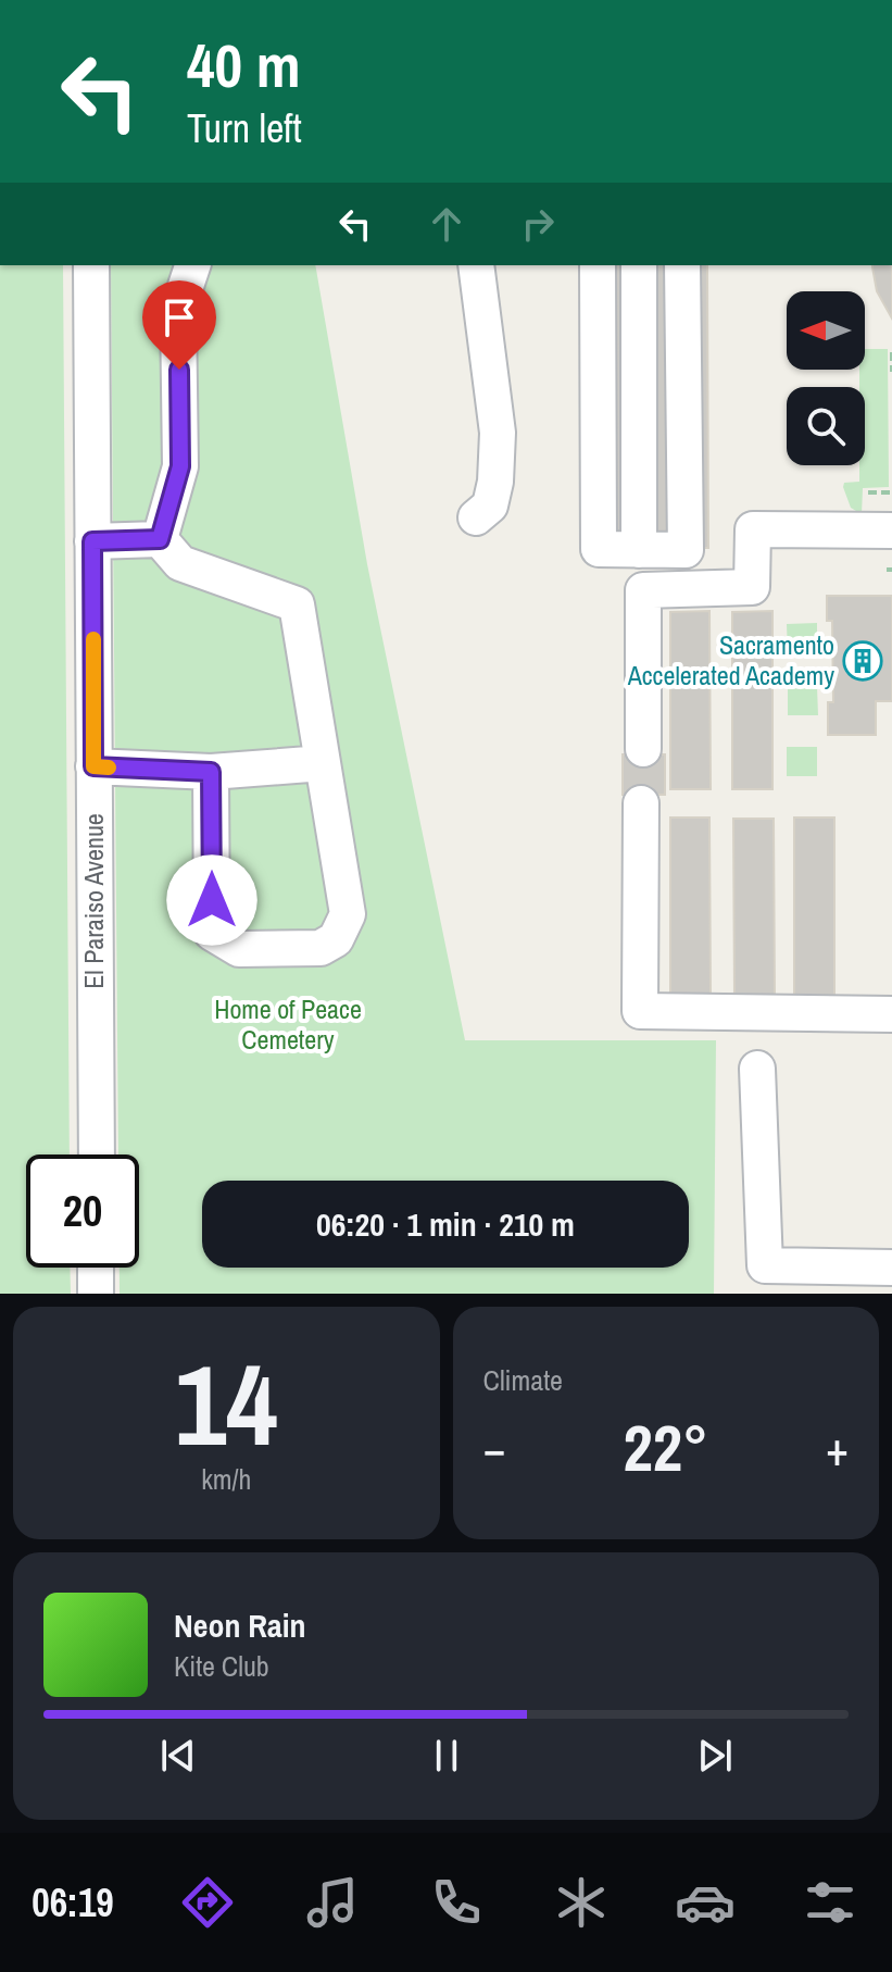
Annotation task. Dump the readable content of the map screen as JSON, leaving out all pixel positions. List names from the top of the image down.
{
  "streets": {
    "street": ["El Paraiso Avenue"]
  },
  "parks": ["Home of Peace Cemetery"],
  "places": {
    "building": ["Sacramento Accelerated Academy"]
  },
  "north": "left",
  "page": {
    "turn": ["40 m", "Turn left"],
    "limit": "20",
    "trip": "06:20 · 1 min · 210 m",
    "tile": [
      ["14", "km/h"],
      "Climate"
    ],
    "heat": ["−", "22°", "+"],
    "song": ["Neon Rain", "Kite Club"],
    "tabs": "06:19"
  }
}
